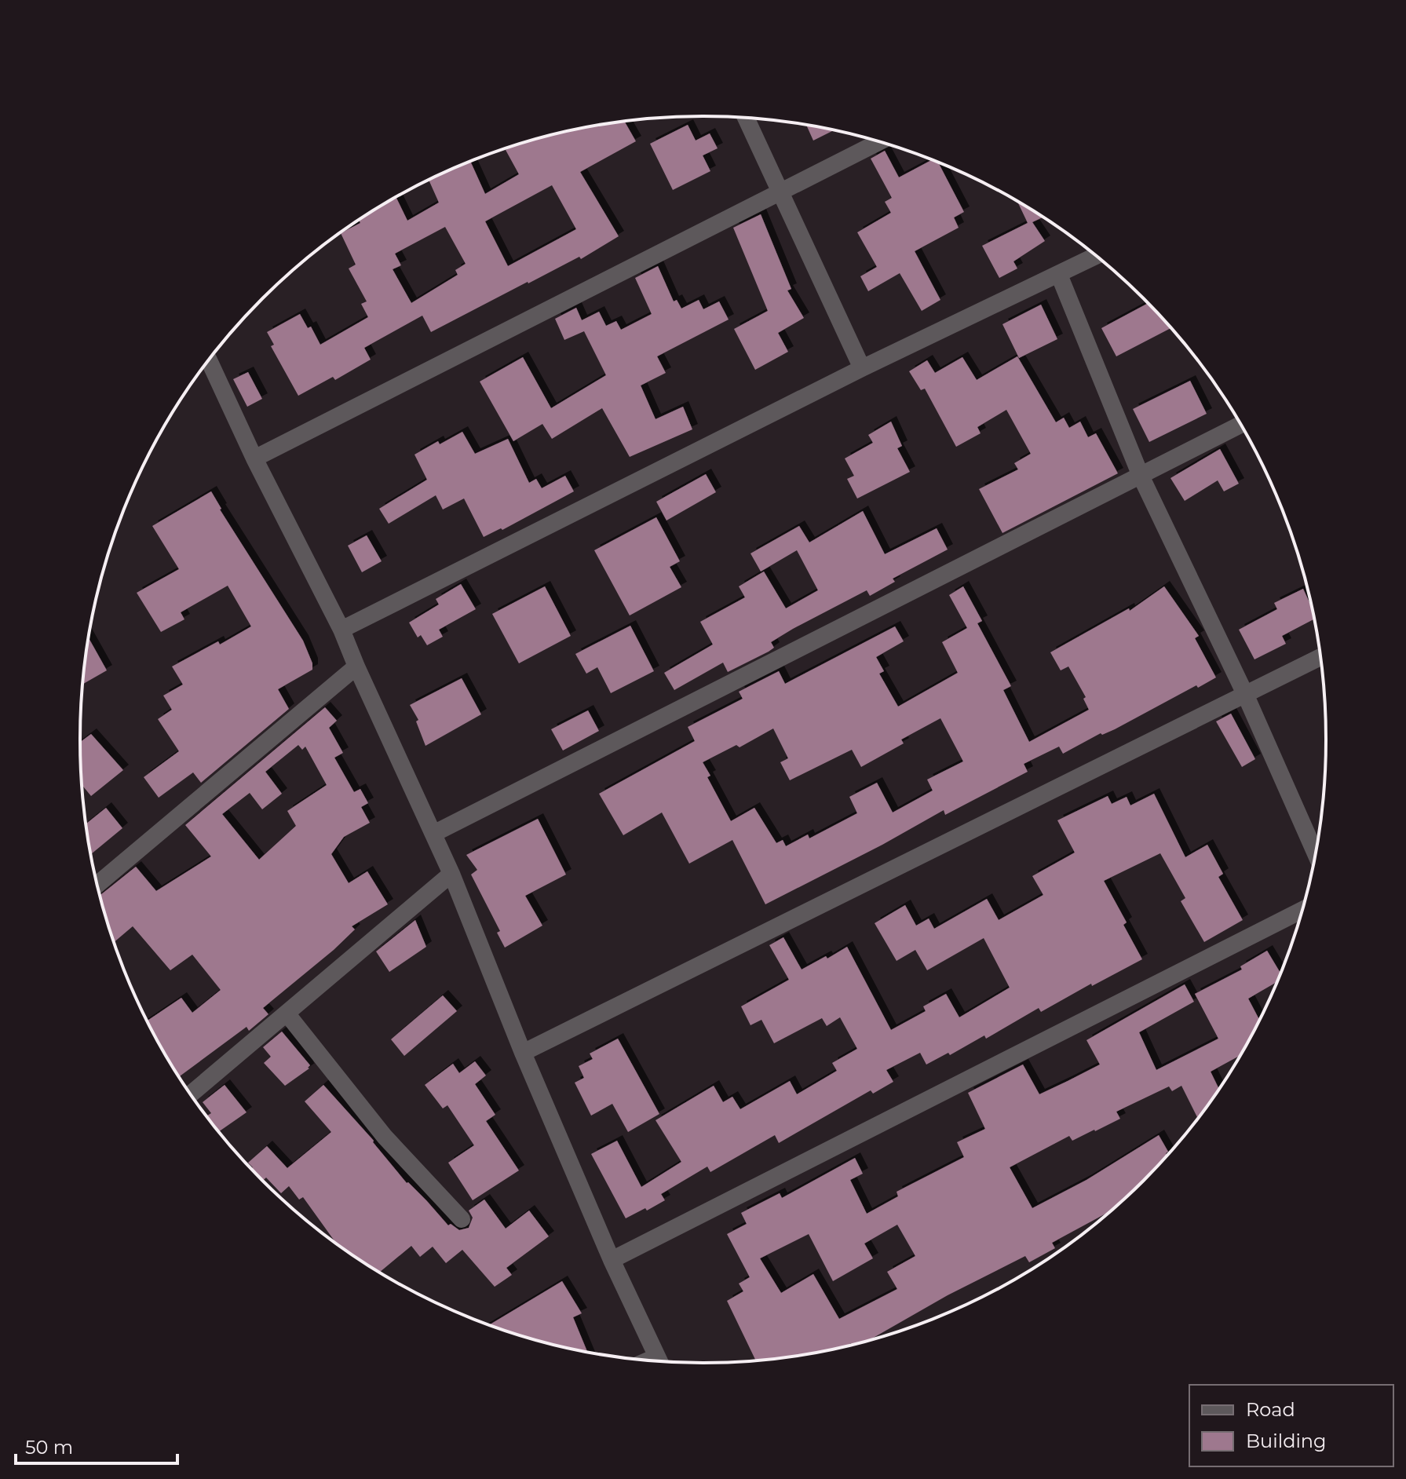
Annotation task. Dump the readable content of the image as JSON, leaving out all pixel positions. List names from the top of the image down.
{
  "legend": ["Road", "Building"],
  "scale_bar": "50 m"
}
